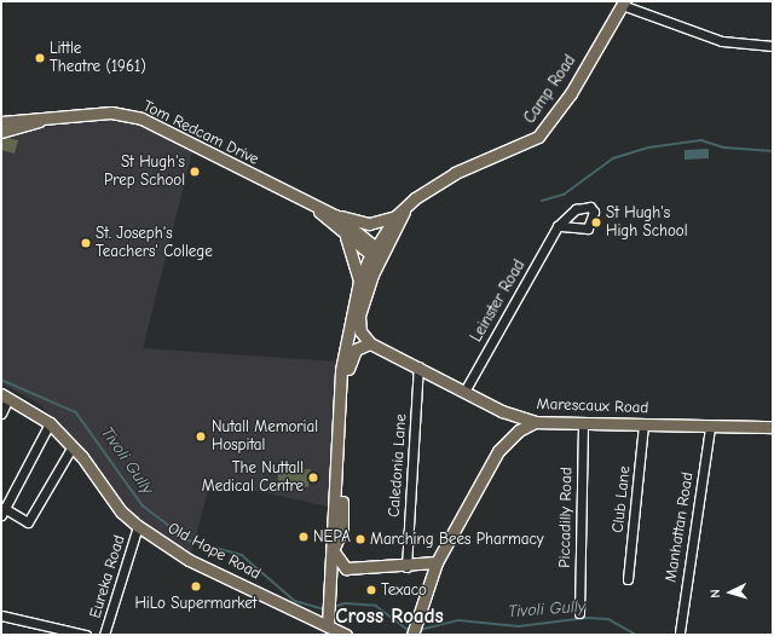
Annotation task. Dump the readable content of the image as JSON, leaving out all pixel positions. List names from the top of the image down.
{
  "streets": {
    "main road": [
      "Camp Road",
      "Tom Redcam Drive",
      "Marescaux Road",
      "Old Hope Road"
    ],
    "street": [
      "Leinster Road",
      "Caledonia Lane",
      "Club Lane",
      "Piccadilly Road",
      "Manhattan Road",
      "Eureka Road"
    ]
  },
  "crossings": [
    ["Camp Road", "Tom Redcam Drive"],
    ["Leinster Road", "Marescaux Road"],
    ["Marescaux Road", "Caledonia Lane"],
    ["Marescaux Road", "Club Lane"],
    ["Marescaux Road", "Piccadilly Road"],
    ["Marescaux Road", "Manhattan Road"],
    ["Old Hope Road", "Eureka Road"]
  ],
  "districts": ["Cross Roads"],
  "water": ["Tivoli Gully"],
  "places": [
    "Little Theatre (1961)",
    "St Hugh's Prep School",
    "St Hugh's High School",
    "St. Joseph's Teachers' College",
    "Nutall Memorial Hospital",
    "The Nuttall Medical Centre",
    "NEPA",
    "Marching Bees Pharmacy",
    "HiLo Supermarket",
    "Texaco"
  ],
  "north": "left"
}
